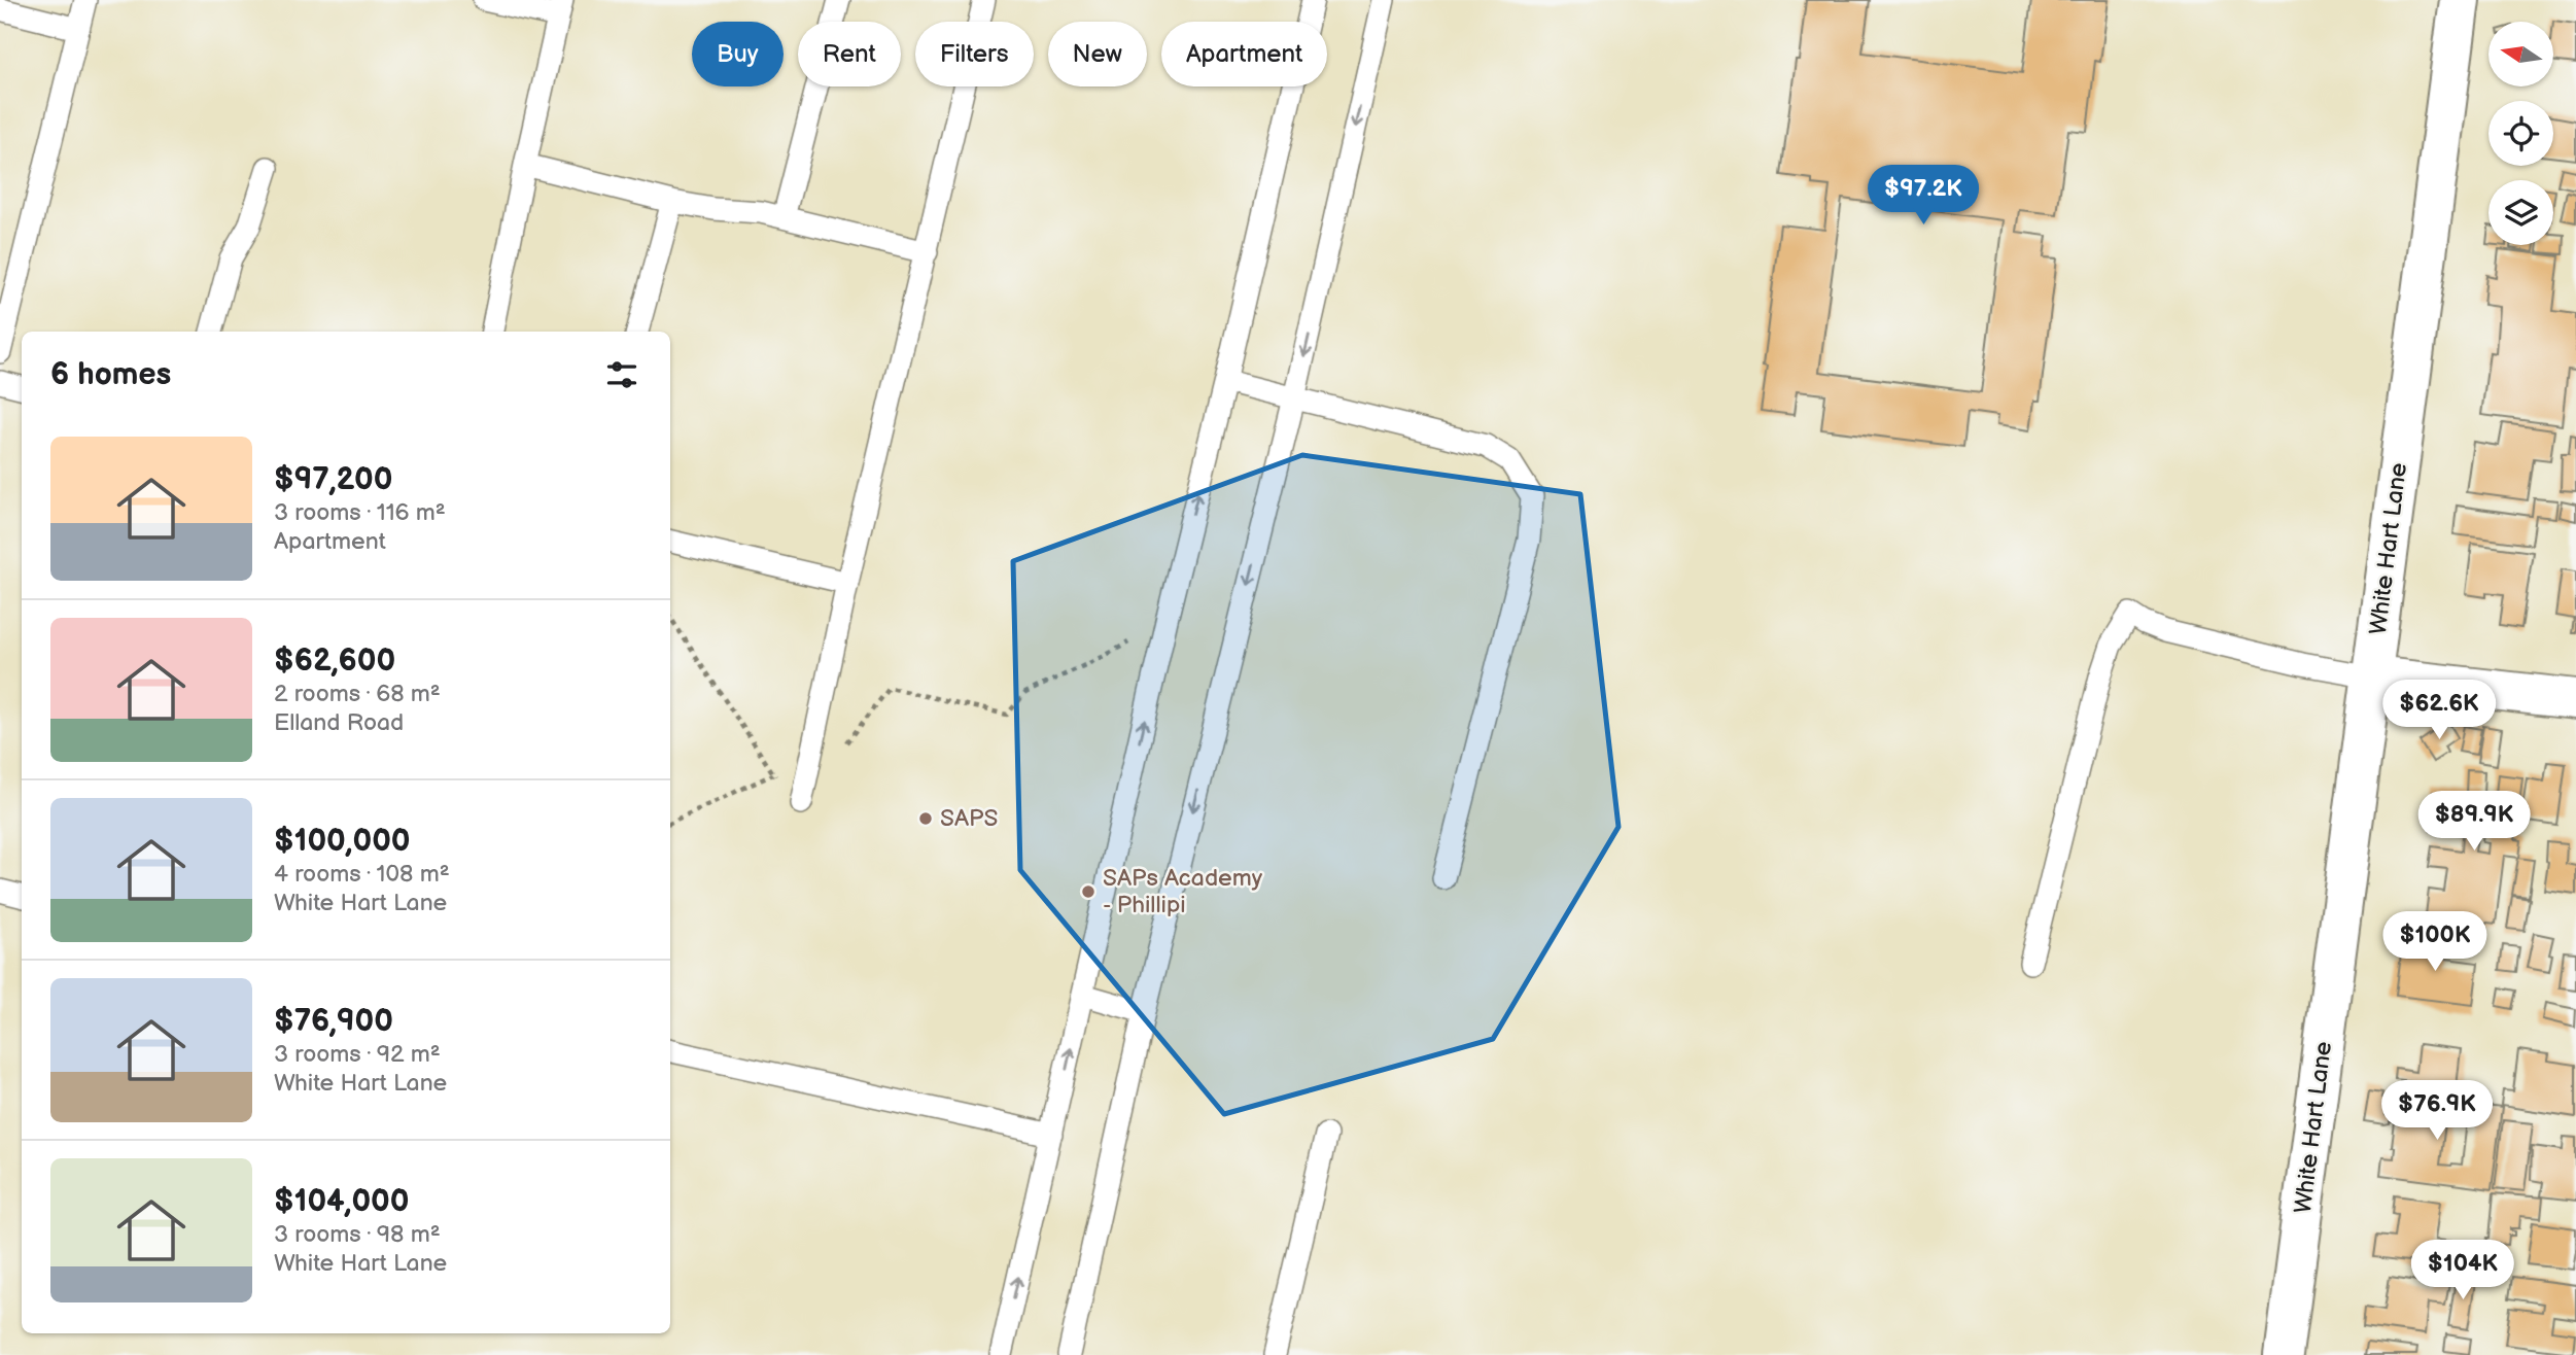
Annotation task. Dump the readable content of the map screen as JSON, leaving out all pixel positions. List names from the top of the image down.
{
  "streets": {
    "street": ["White Hart Lane"]
  },
  "places": ["SAPS", "SAPs Academy - Phillipi"],
  "north": "left",
  "page": {
    "chip": [
      "Buy",
      "Rent",
      "Filters",
      "New",
      "Apartment"
    ],
    "price": [
      "$97.2K",
      "$62.6K",
      "$89.9K",
      "$100K",
      "$76.9K",
      "$104K"
    ],
    "heading": "6 homes",
    "list": [
      {
        "name": "$97,200",
        "note": "3 rooms · 116 m² · Apartment"
      },
      {
        "name": "$62,600",
        "note": "2 rooms · 68 m² · Elland Road"
      },
      {
        "name": "$100,000",
        "note": "4 rooms · 108 m² · White Hart Lane"
      },
      {
        "name": "$76,900",
        "note": "3 rooms · 92 m² · White Hart Lane"
      },
      {
        "name": "$104,000",
        "note": "3 rooms · 98 m² · White Hart Lane"
      }
    ]
  }
}
